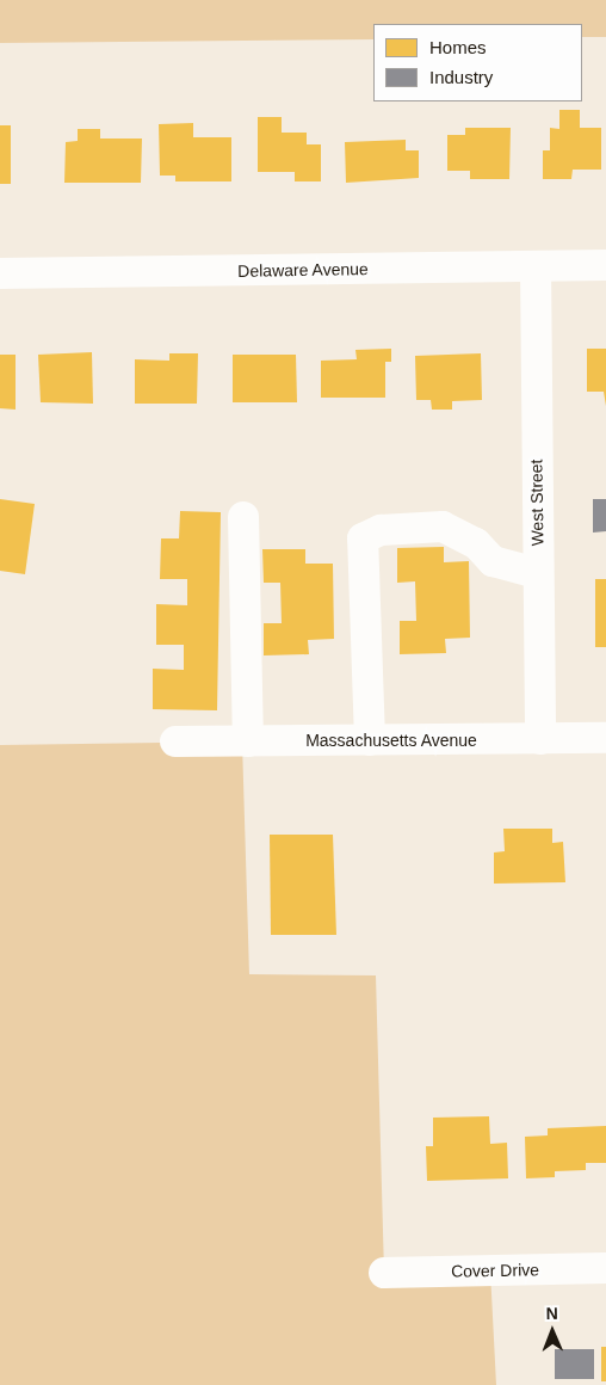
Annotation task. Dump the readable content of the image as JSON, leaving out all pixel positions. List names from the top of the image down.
{
  "streets": {
    "street": [
      "Delaware Avenue",
      "West Street",
      "Massachusetts Avenue",
      "Cover Drive"
    ]
  },
  "crossings": [
    ["Delaware Avenue", "West Street"],
    ["West Street", "Massachusetts Avenue"]
  ],
  "legend": ["Homes", "Industry"],
  "north": "top"
}
